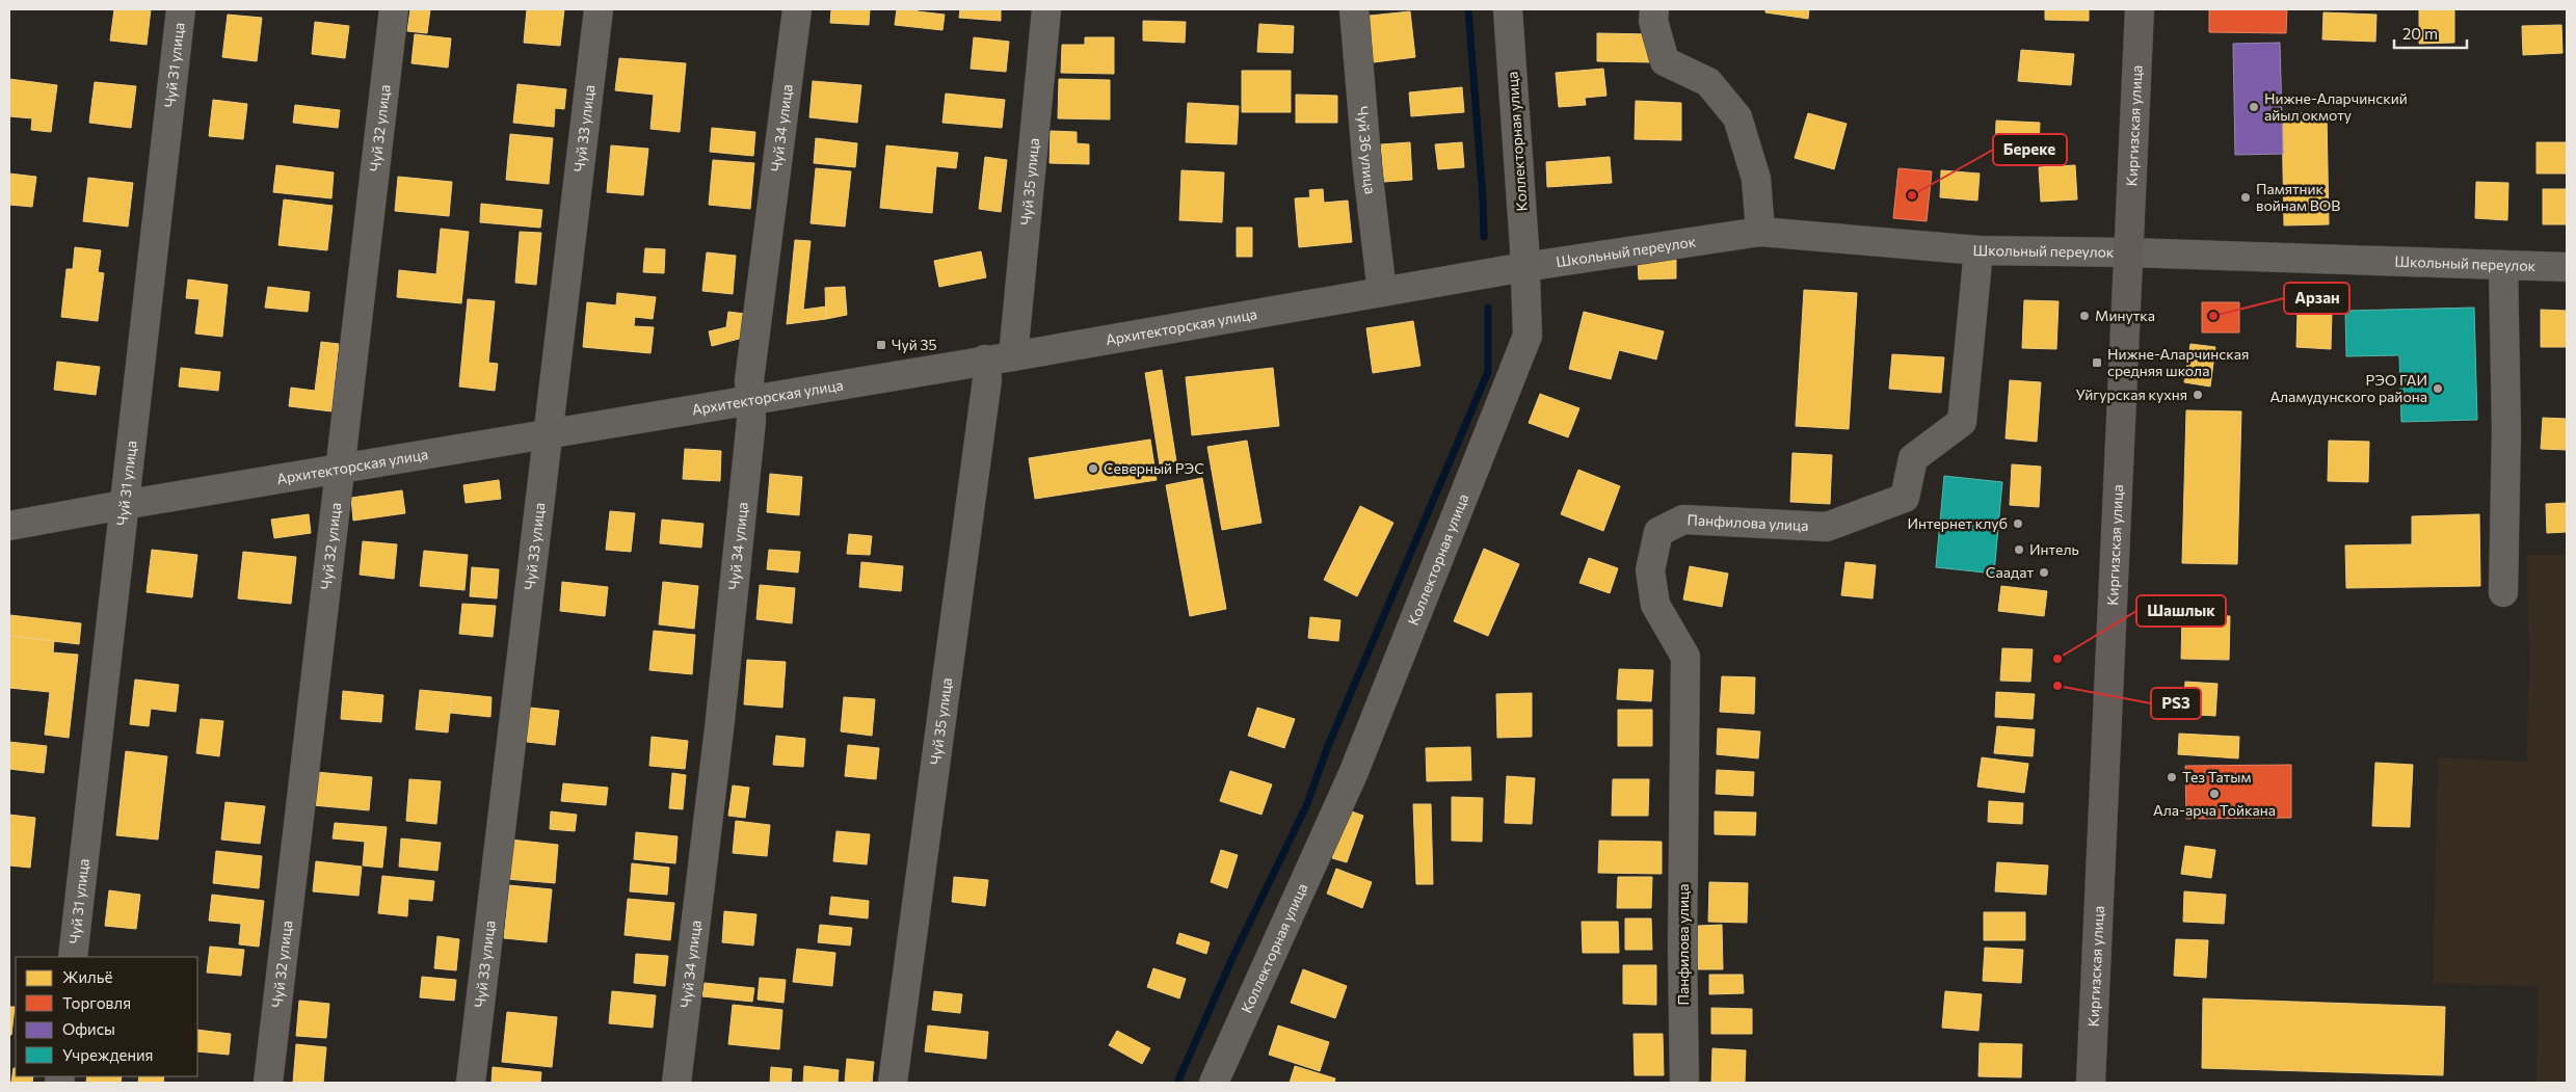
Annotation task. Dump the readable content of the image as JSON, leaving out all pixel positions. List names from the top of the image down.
{
  "streets": {
    "main road": ["Киргизская улица"],
    "street": [
      "Чуй 31 улица",
      "Чуй 32 улица",
      "Чуй 33 улица",
      "Чуй 34 улица",
      "Коллекторная улица",
      "Чуй 36 улица",
      "Чуй 35 улица",
      "Школьный переулок",
      "Архитекторская улица",
      "Панфилова улица"
    ]
  },
  "crossings": [
    ["Чуй 31 улица", "Архитекторская улица"],
    ["Киргизская улица", "Школьный переулок"],
    ["Чуй 32 улица", "Архитекторская улица"],
    ["Чуй 33 улица", "Архитекторская улица"],
    ["Чуй 34 улица", "Архитекторская улица"],
    ["Коллекторная улица", "Школьный переулок"],
    ["Коллекторная улица", "Архитекторская улица"],
    ["Чуй 36 улица", "Архитекторская улица"],
    ["Чуй 35 улица", "Архитекторская улица"],
    ["Школьный переулок", "Архитекторская улица"],
    ["Школьный переулок", "Панфилова улица"]
  ],
  "places": {
    "other": [
      "Нижне-Аларчинский айыл окмоту",
      "Береке",
      "Памятник войнам ВОВ",
      "Минутка",
      "Арзан",
      "РЭО ГАИ Аламудунского района",
      "Уйгурская кухня",
      "Северный РЭС",
      "Интернет клуб",
      "Интель",
      "Саадат",
      "Шашлык",
      "PS3",
      "Тез Татым",
      "Ала-арча Тойкана"
    ],
    "transit": ["Чуй 35", "Нижне-Аларчинская средняя школа"]
  },
  "legend": [
    "Жильё",
    "Торговля",
    "Офисы",
    "Учреждения"
  ],
  "scale_bar": "20 m"
}
